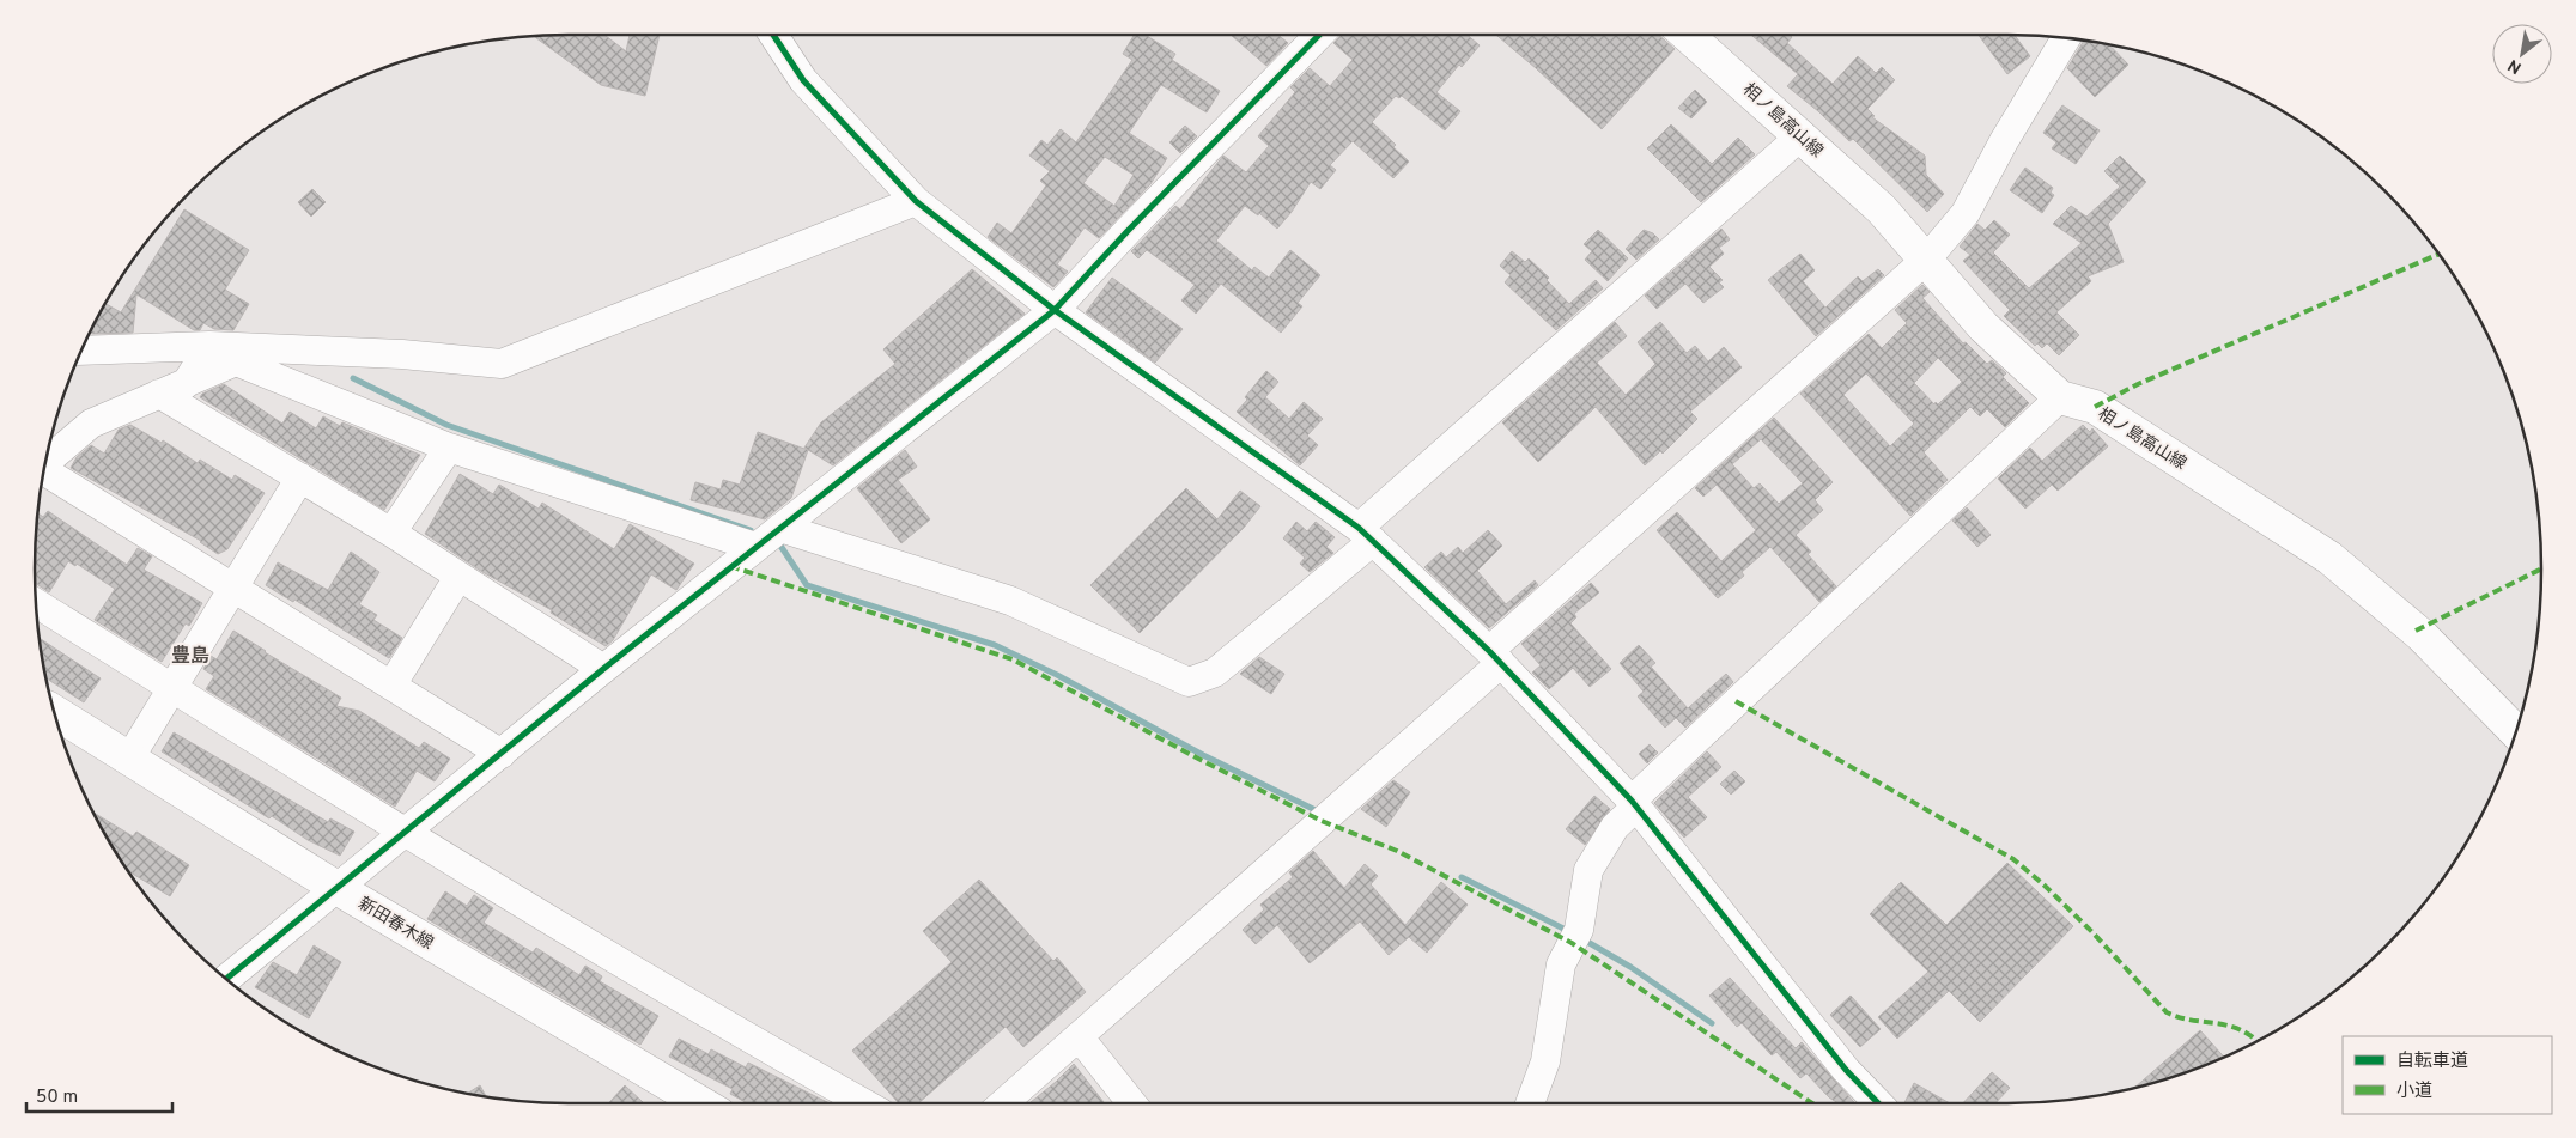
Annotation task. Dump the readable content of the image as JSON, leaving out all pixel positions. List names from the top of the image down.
{
  "streets": {
    "main road": ["相ノ島高山線", "新田春木線"]
  },
  "districts": ["豊島"],
  "legend": ["自転車道", "小道"],
  "scale_bar": "50 m",
  "north": "bottom left"
}
